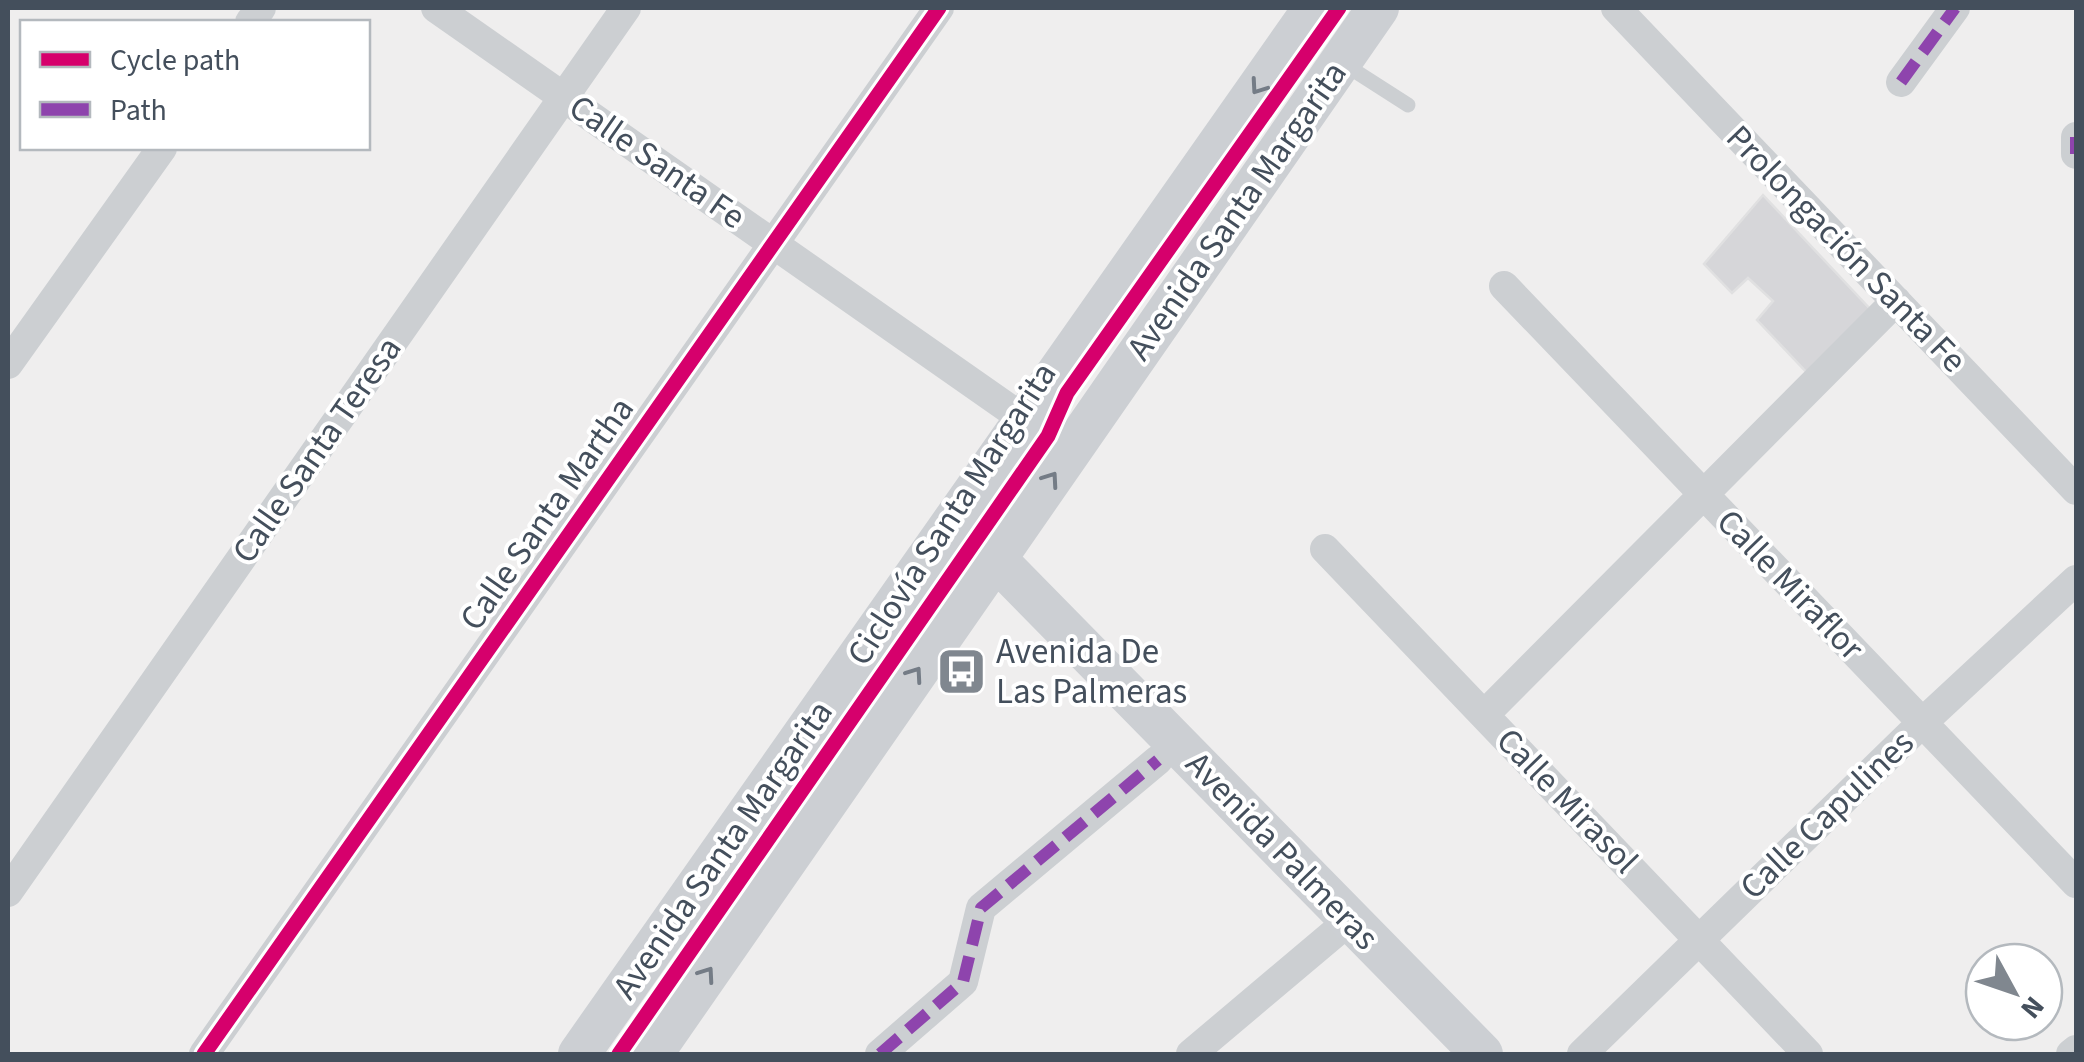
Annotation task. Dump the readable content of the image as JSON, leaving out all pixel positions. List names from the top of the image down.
{
  "streets": {
    "main road": ["Avenida Santa Margarita", "Avenida Palmeras"],
    "street": [
      "Calle Santa Fe",
      "Prolongación Santa Fe",
      "Calle Santa Teresa",
      "Calle Santa Martha",
      "Calle Miraflor",
      "Calle Mirasol",
      "Calle Capulines"
    ],
    "cycle path": ["Ciclovía Santa Margarita"]
  },
  "crossings": [
    ["Calle Santa Fe", "Avenida Santa Margarita"],
    ["Calle Santa Fe", "Calle Santa Teresa"],
    ["Calle Santa Fe", "Calle Santa Martha"],
    ["Avenida Santa Margarita", "Avenida Palmeras"],
    ["Calle Miraflor", "Calle Capulines"],
    ["Calle Mirasol", "Calle Capulines"]
  ],
  "places": {
    "bus stop": ["Avenida De Las Palmeras"]
  },
  "legend": ["Cycle path", "Path"],
  "north": "bottom right"
}
